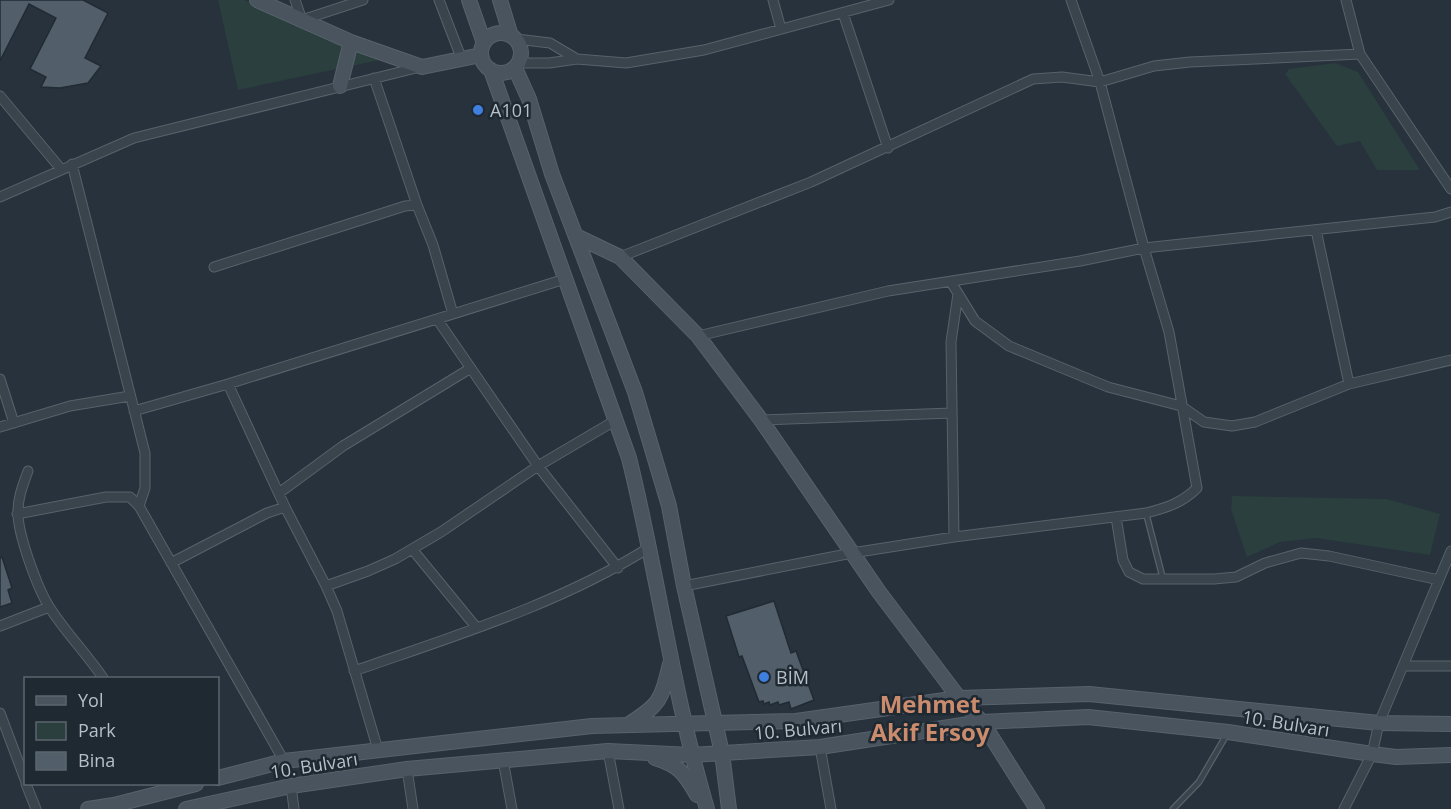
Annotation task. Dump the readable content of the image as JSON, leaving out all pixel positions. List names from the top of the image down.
{
  "streets": {
    "main road": ["10. Bulvarı"]
  },
  "districts": ["Mehmet Akif Ersoy"],
  "places": ["A101", "BİM"],
  "legend": ["Yol", "Park", "Bina"]
}
